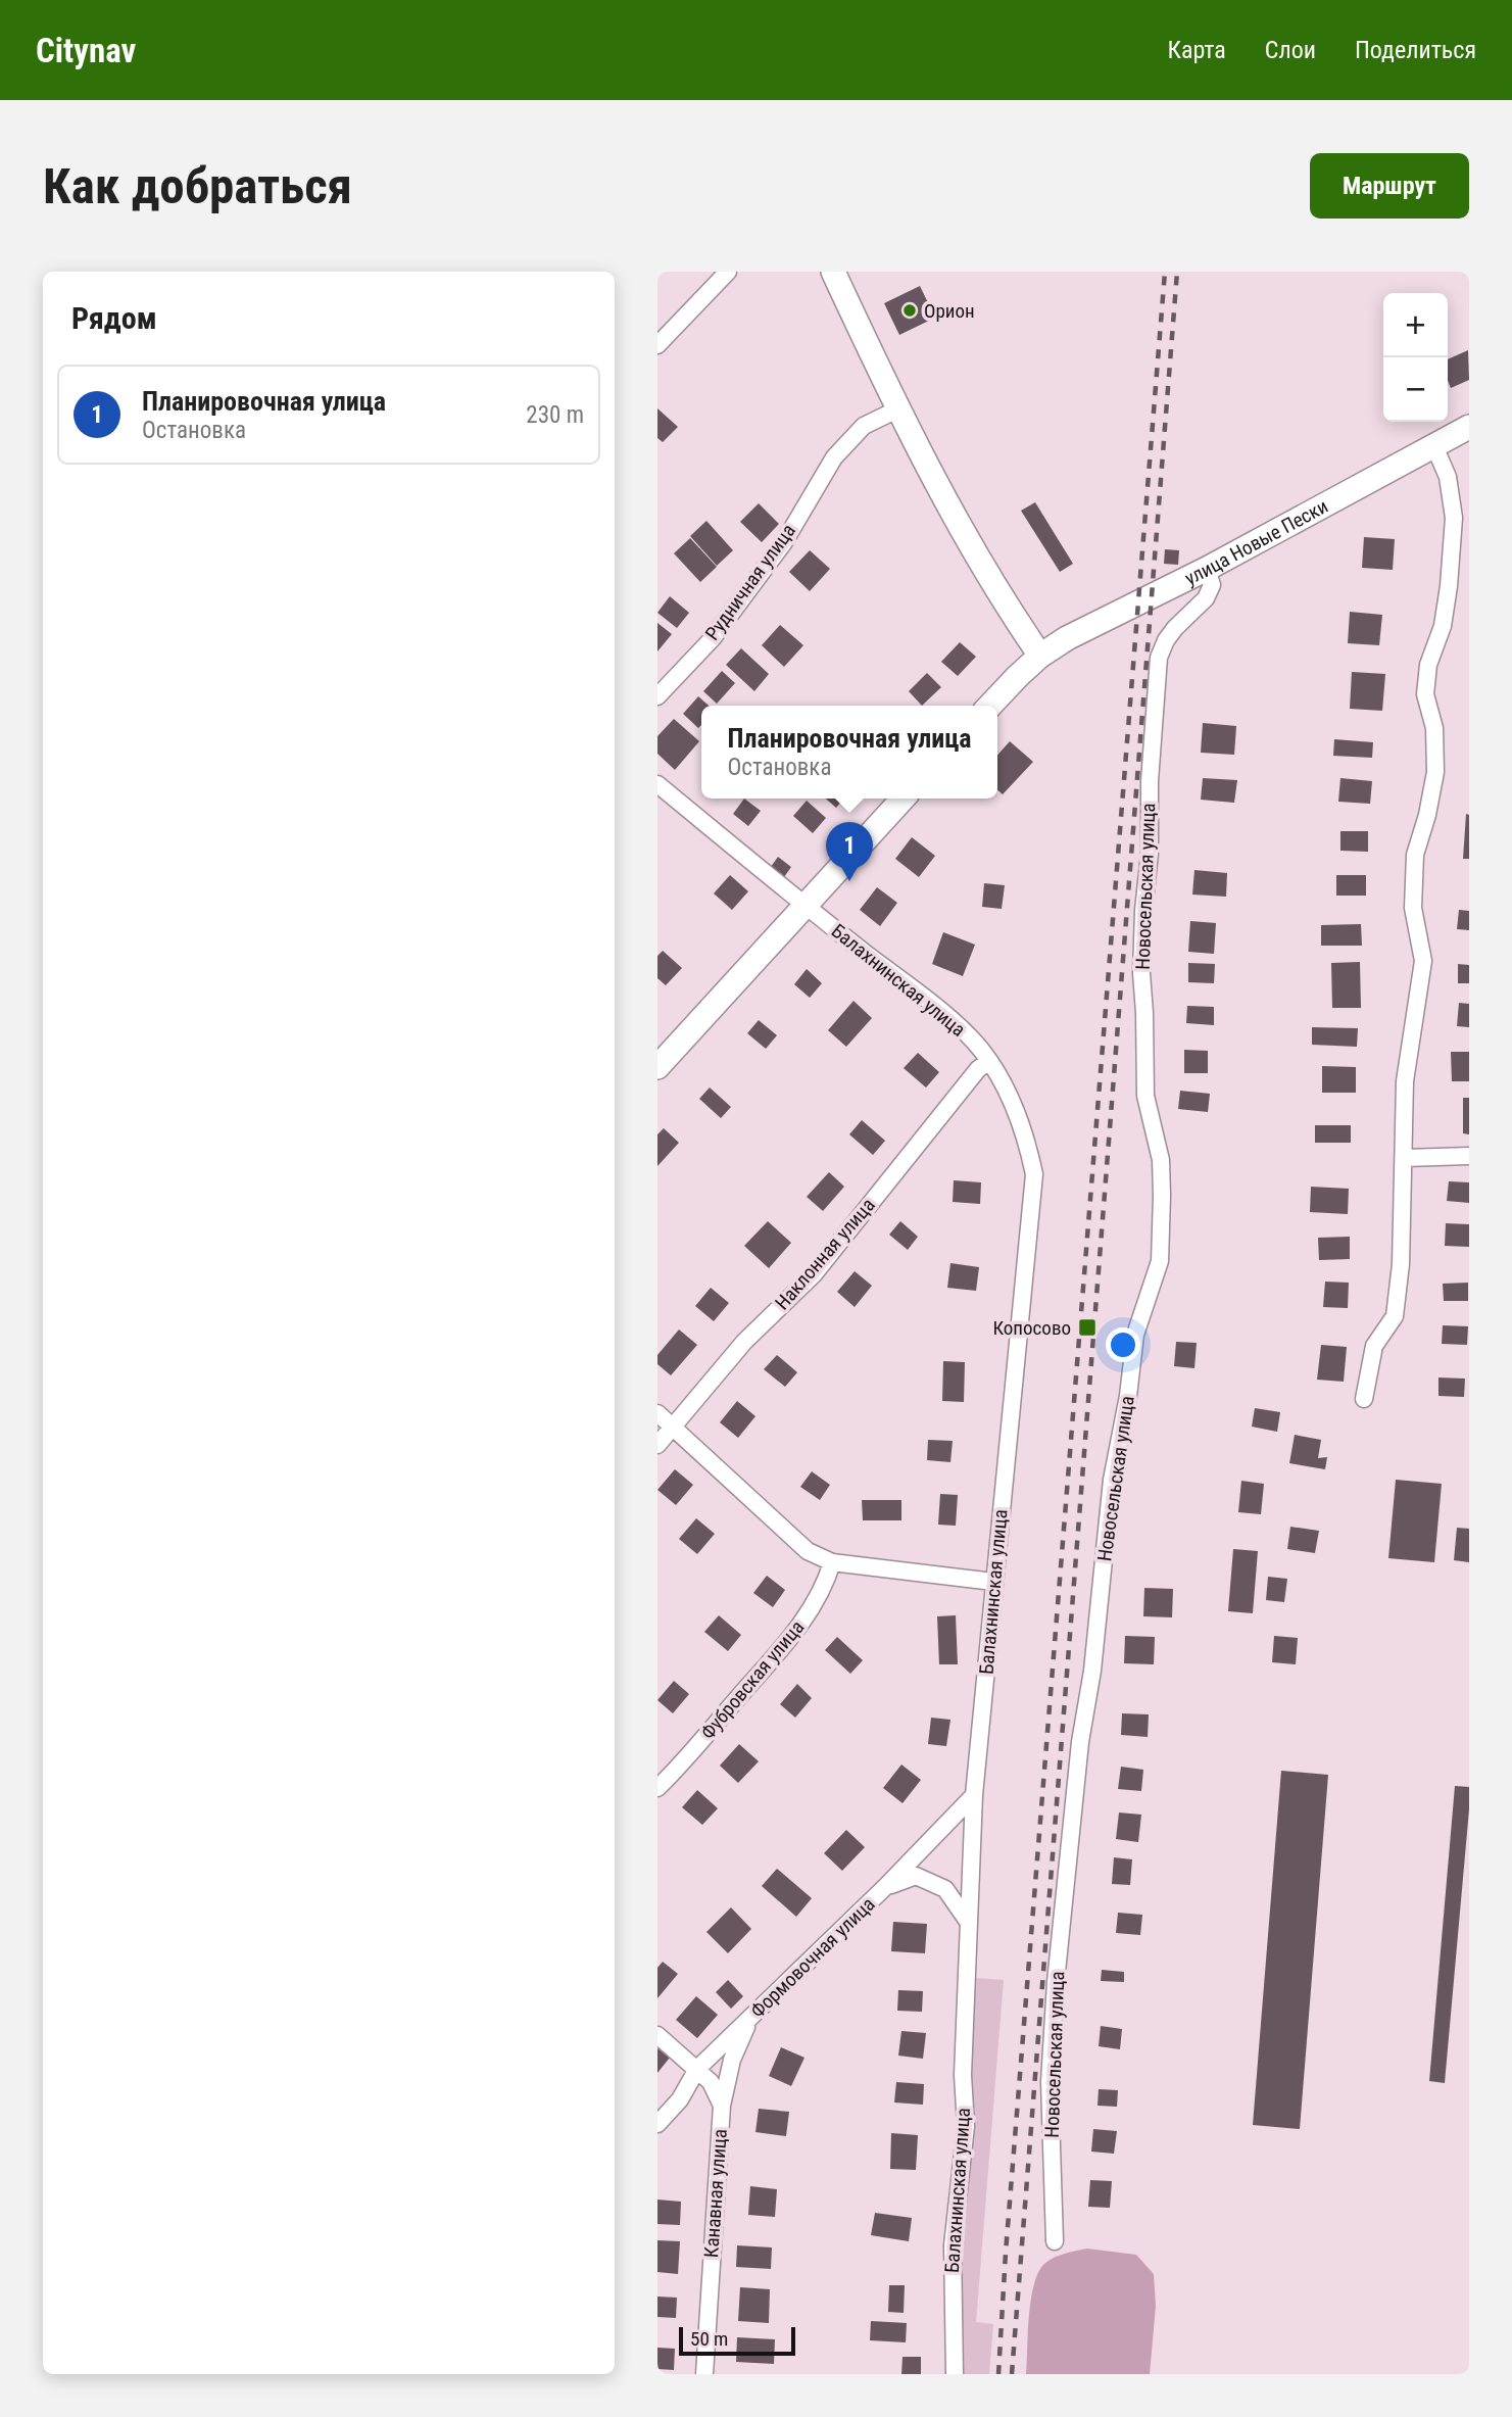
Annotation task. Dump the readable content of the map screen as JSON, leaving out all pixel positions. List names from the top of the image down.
{
  "streets": {
    "main road": ["улица Новые Пески"],
    "street": [
      "Рудничная улица",
      "Новосельская улица",
      "Балахнинская улица",
      "Наклонная улица",
      "Фубровская улица",
      "Формовочная улица",
      "Канавная улица"
    ]
  },
  "crossings": [
    ["улица Новые Пески", "Новосельская улица"],
    ["Балахнинская улица", "Наклонная улица"],
    ["Балахнинская улица", "Формовочная улица"],
    ["Формовочная улица", "Канавная улица"]
  ],
  "places": {
    "other": ["Орион"],
    "transit": ["Копосово"]
  },
  "scale_bar": "50 m",
  "page": {
    "header": "Citynav",
    "nav": ["Карта", "Слои", "Поделиться"],
    "buttons": "Маршрут",
    "title": "Как добраться",
    "heading": "Рядом",
    "map_buttons": ["+", "−"],
    "list": [
      {
        "mark": "1",
        "name": "Планировочная улица",
        "note": "Остановка",
        "value": "230 m"
      }
    ],
    "popup": ["Планировочная улица", "Остановка"],
    "pins": "1",
    "scale": "50 m"
  }
}
